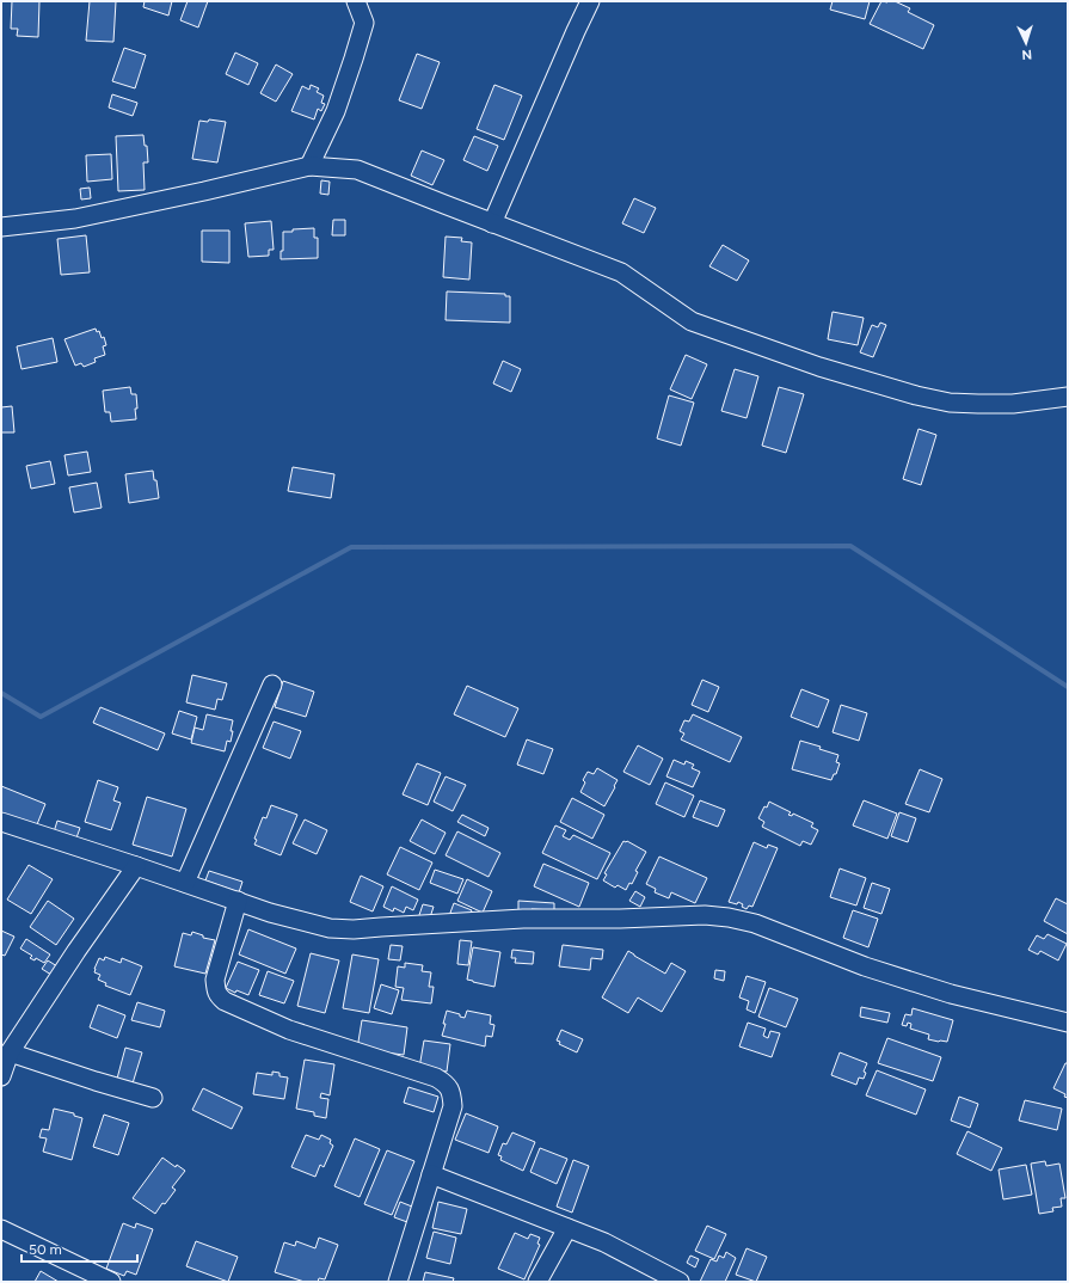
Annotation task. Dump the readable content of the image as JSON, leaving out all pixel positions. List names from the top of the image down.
{
  "scale_bar": "50 m",
  "north": "bottom"
}
